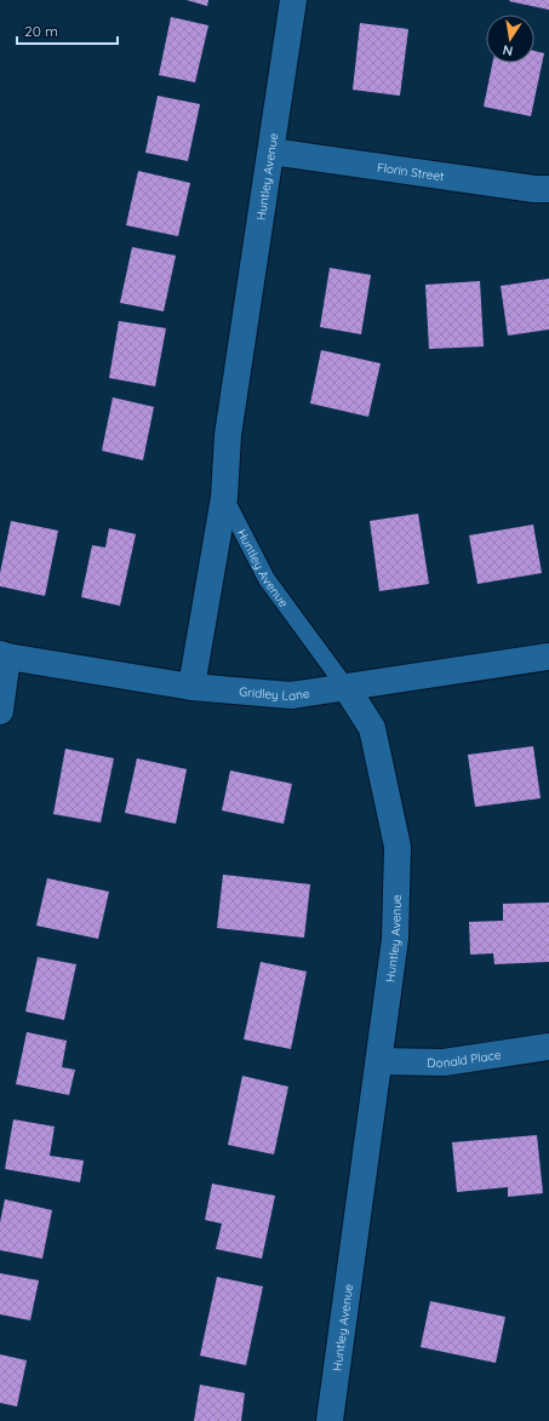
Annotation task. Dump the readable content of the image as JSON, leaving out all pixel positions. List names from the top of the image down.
{
  "streets": {
    "street": [
      "Florin Street",
      "Huntley Avenue",
      "Gridley Lane",
      "Donald Place"
    ]
  },
  "crossings": [
    ["Florin Street", "Huntley Avenue"],
    ["Huntley Avenue", "Gridley Lane"],
    ["Huntley Avenue", "Donald Place"]
  ],
  "scale_bar": "20 m",
  "north": "bottom"
}
